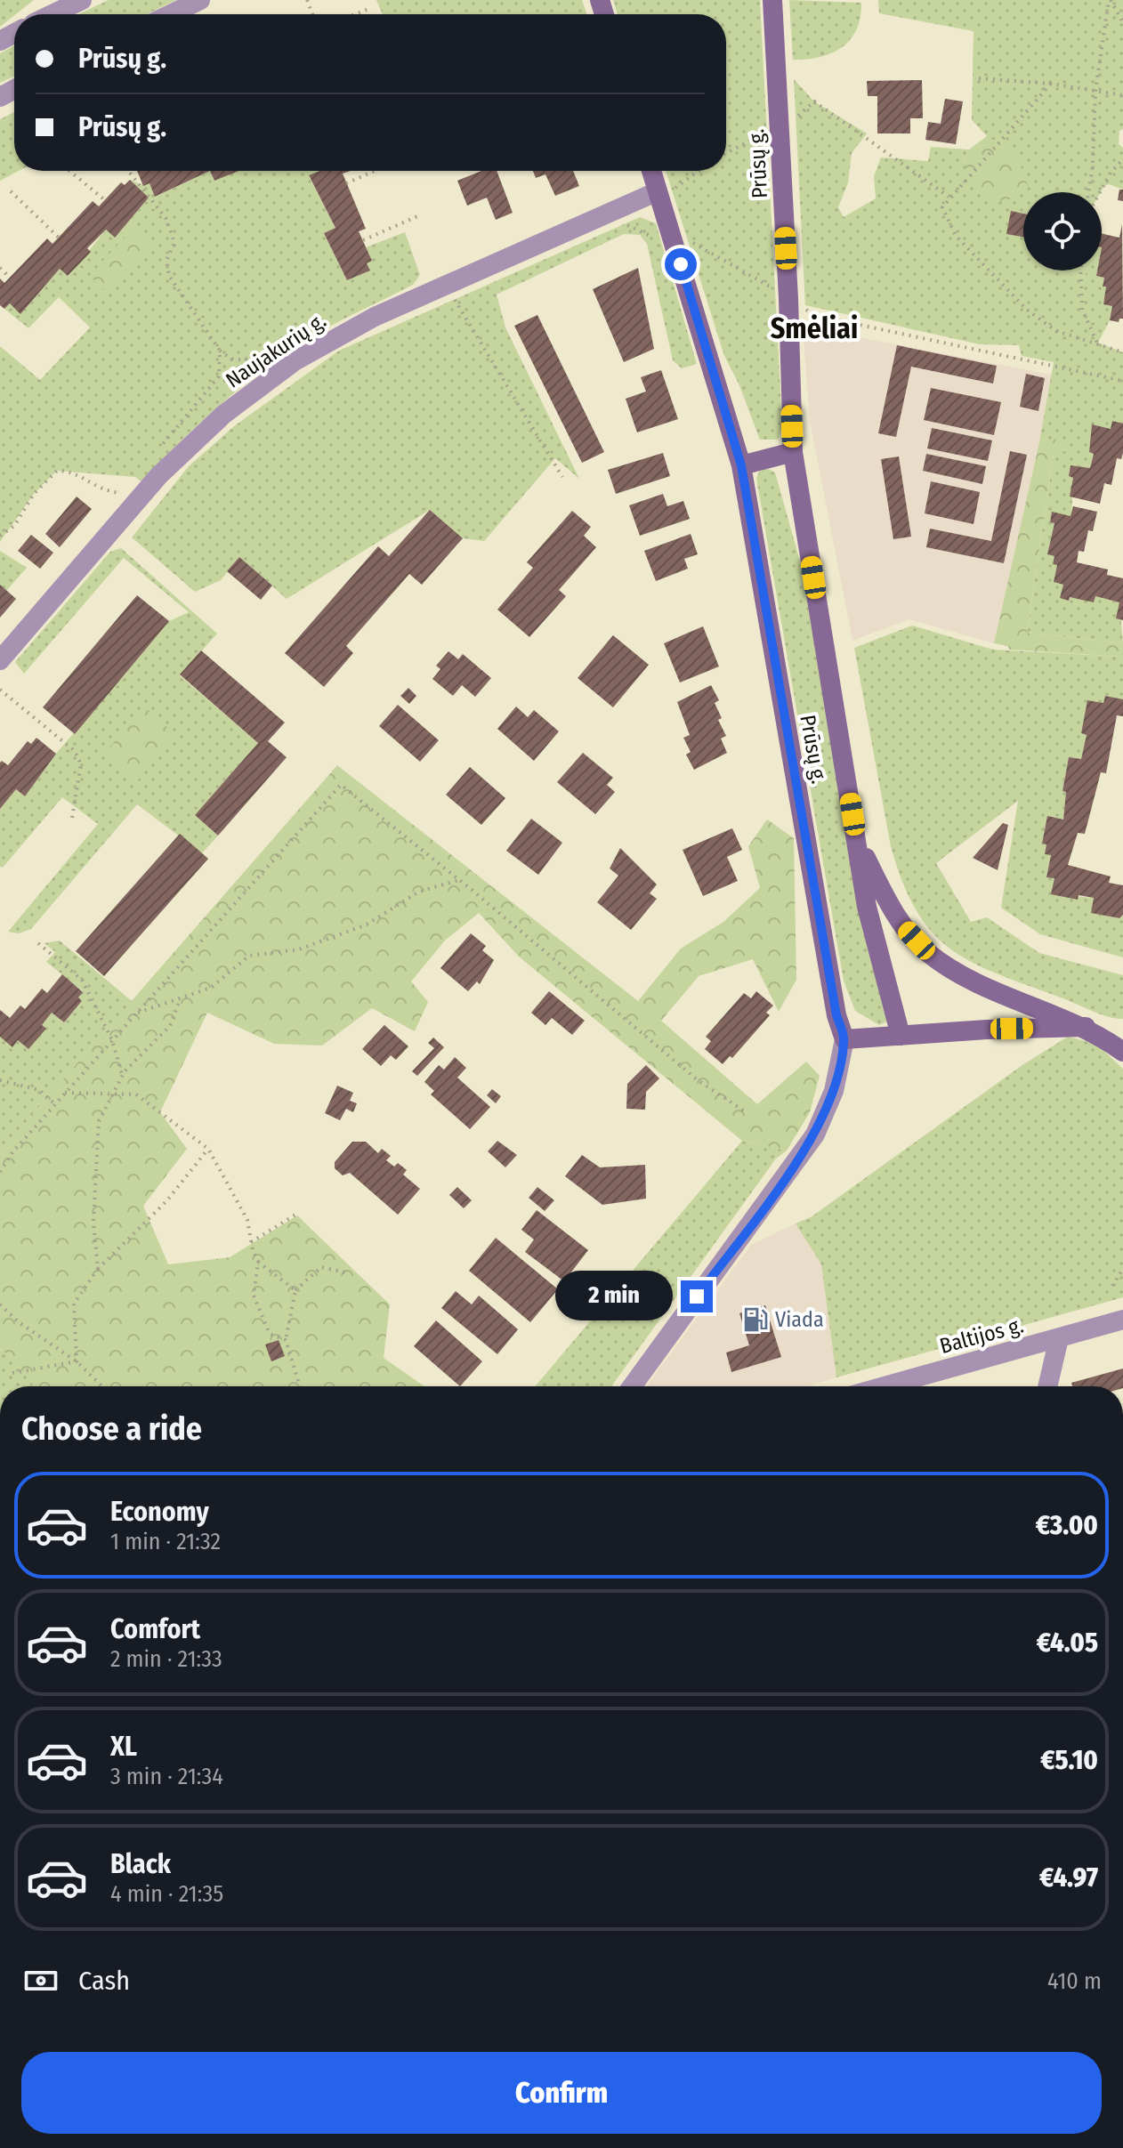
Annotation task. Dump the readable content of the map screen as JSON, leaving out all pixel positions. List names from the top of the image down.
{
  "streets": {
    "main road": ["Prūsų g."],
    "street": ["Naujakurių g.", "Baltijos g."]
  },
  "crossings": [
    ["Prūsų g.", "Naujakurių g."]
  ],
  "districts": ["Smėliai"],
  "places": {
    "fuel station": ["Viada"]
  },
  "page": {
    "banner": ["Prūsų g.", "Prūsų g."],
    "bubble": "2 min",
    "heading": "Choose a ride",
    "list": [
      {
        "name": "Economy",
        "note": "1 min · 21:32",
        "value": "€3.00"
      },
      {
        "name": "Comfort",
        "note": "2 min · 21:33",
        "value": "€4.05"
      },
      {
        "name": "XL",
        "note": "3 min · 21:34",
        "value": "€5.10"
      },
      {
        "name": "Black",
        "note": "4 min · 21:35",
        "value": "€4.97"
      }
    ],
    "pay": ["Cash", "410 m"],
    "buttons": "Confirm"
  }
}
